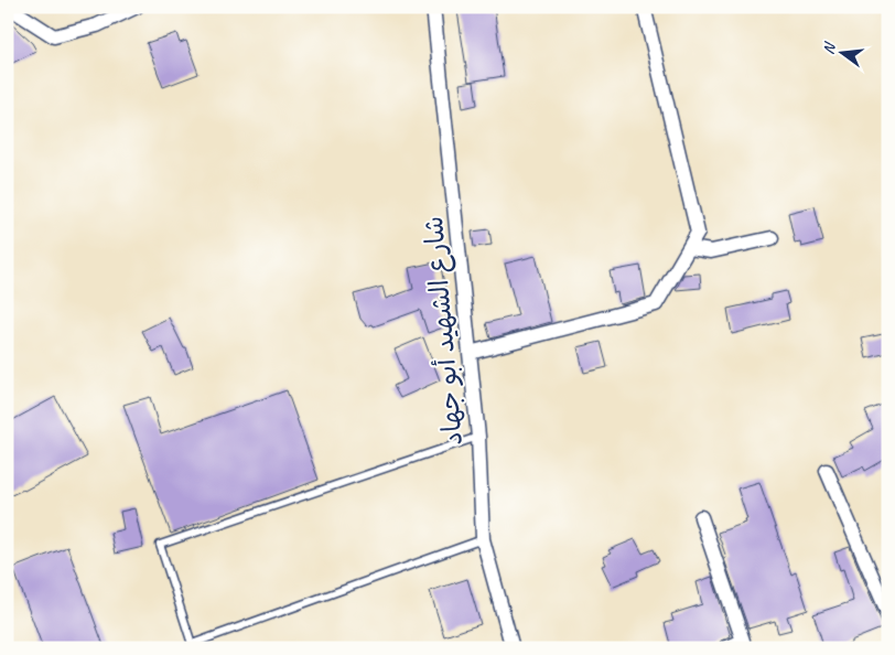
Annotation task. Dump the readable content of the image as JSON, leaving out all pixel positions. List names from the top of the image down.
{
  "streets": {
    "street": ["شارع الشهيد أبو جهاد"]
  },
  "north": "left"
}
